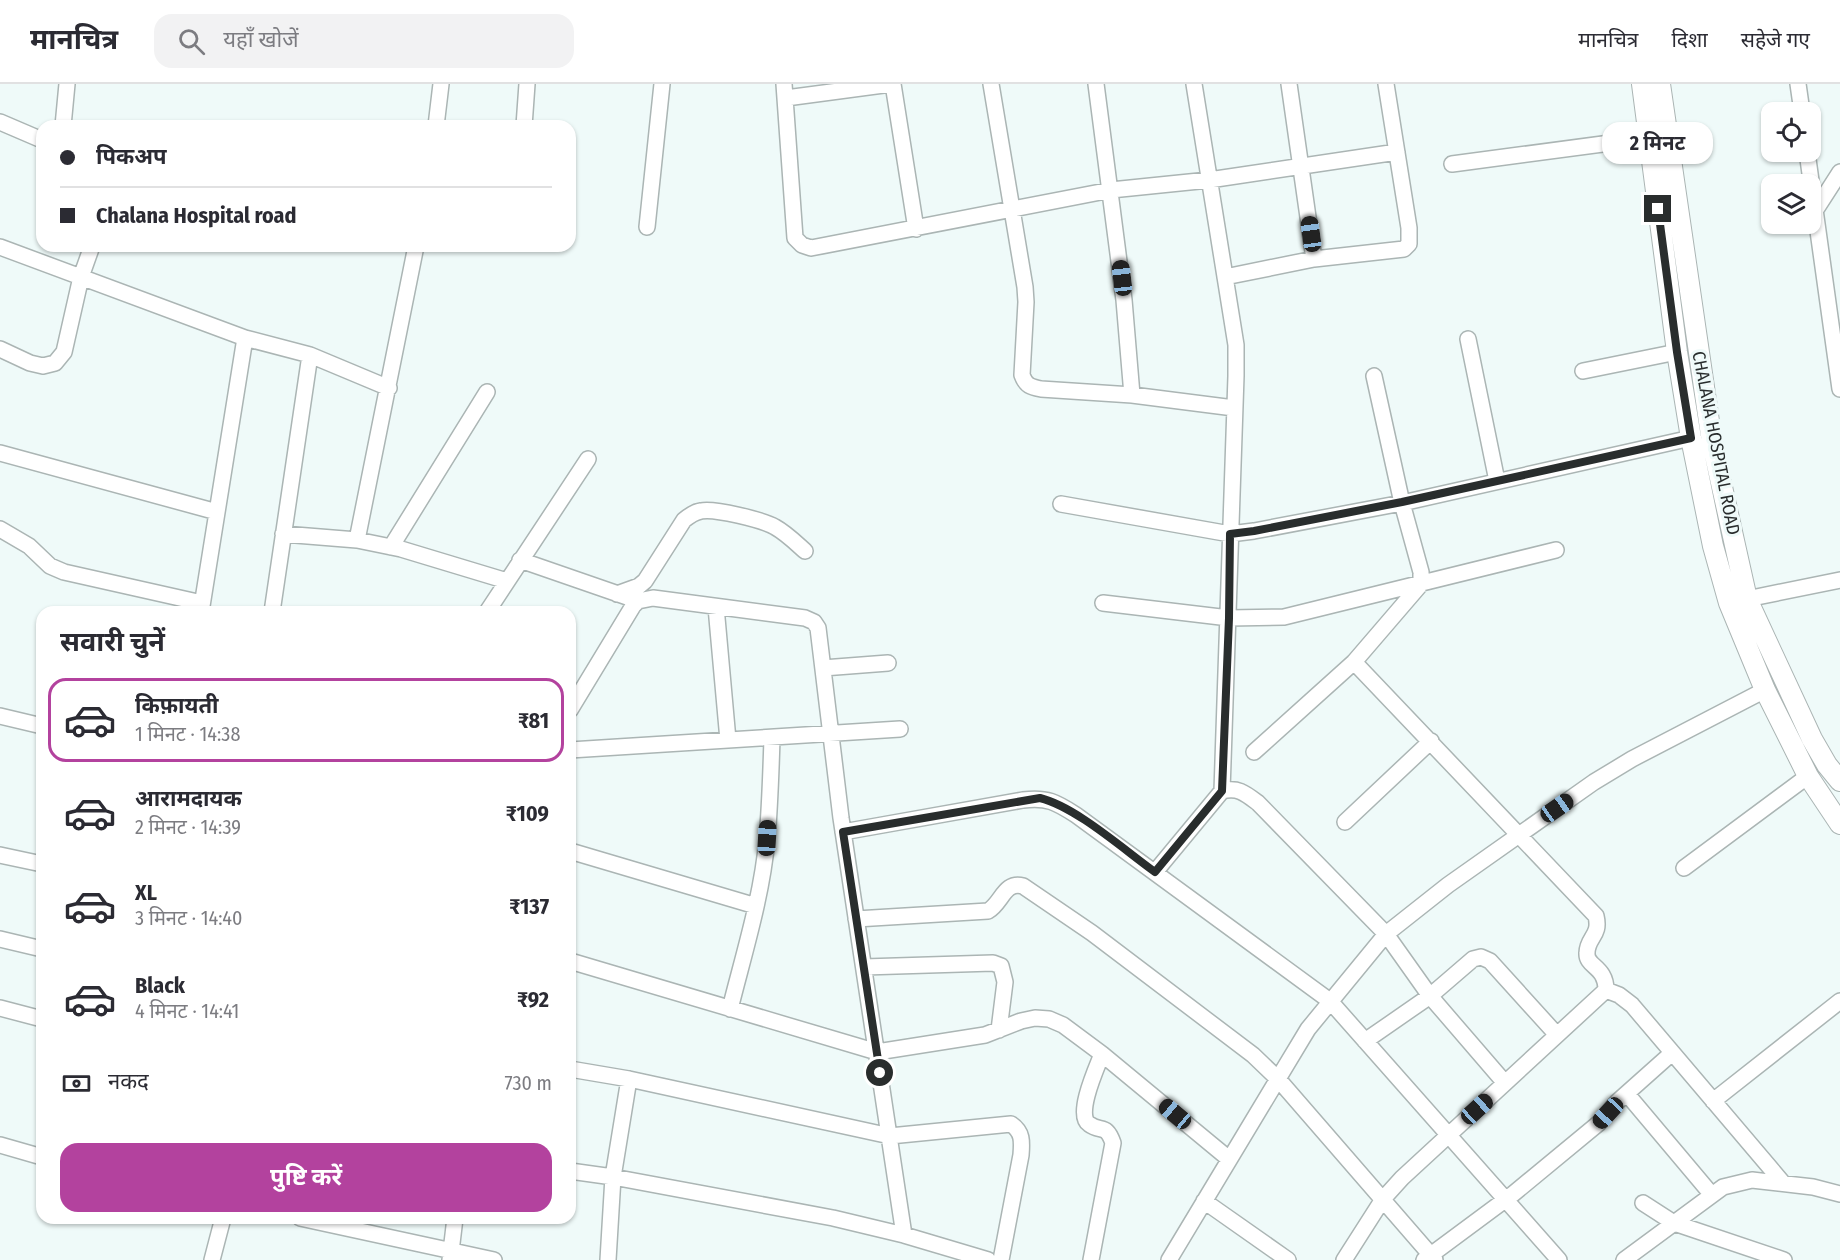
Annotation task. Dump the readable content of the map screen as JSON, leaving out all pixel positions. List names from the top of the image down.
{
  "streets": {
    "street": ["CHALANA HOSPITAL ROAD"]
  },
  "page": {
    "header": "मानचित्र",
    "search": "यहाँ खोजें",
    "nav": ["मानचित्र", "दिशा", "सहेजे गए"],
    "banner": ["पिकअप", "Chalana Hospital road"],
    "bubble": "2 मिनट",
    "heading": "सवारी चुनें",
    "list": [
      {
        "name": "किफ़ायती",
        "note": "1 मिनट · 14:38",
        "value": "₹81"
      },
      {
        "name": "आरामदायक",
        "note": "2 मिनट · 14:39",
        "value": "₹109"
      },
      {
        "name": "XL",
        "note": "3 मिनट · 14:40",
        "value": "₹137"
      },
      {
        "name": "Black",
        "note": "4 मिनट · 14:41",
        "value": "₹92"
      }
    ],
    "pay": ["नकद", "730 m"],
    "buttons": "पुष्टि करें"
  }
}
